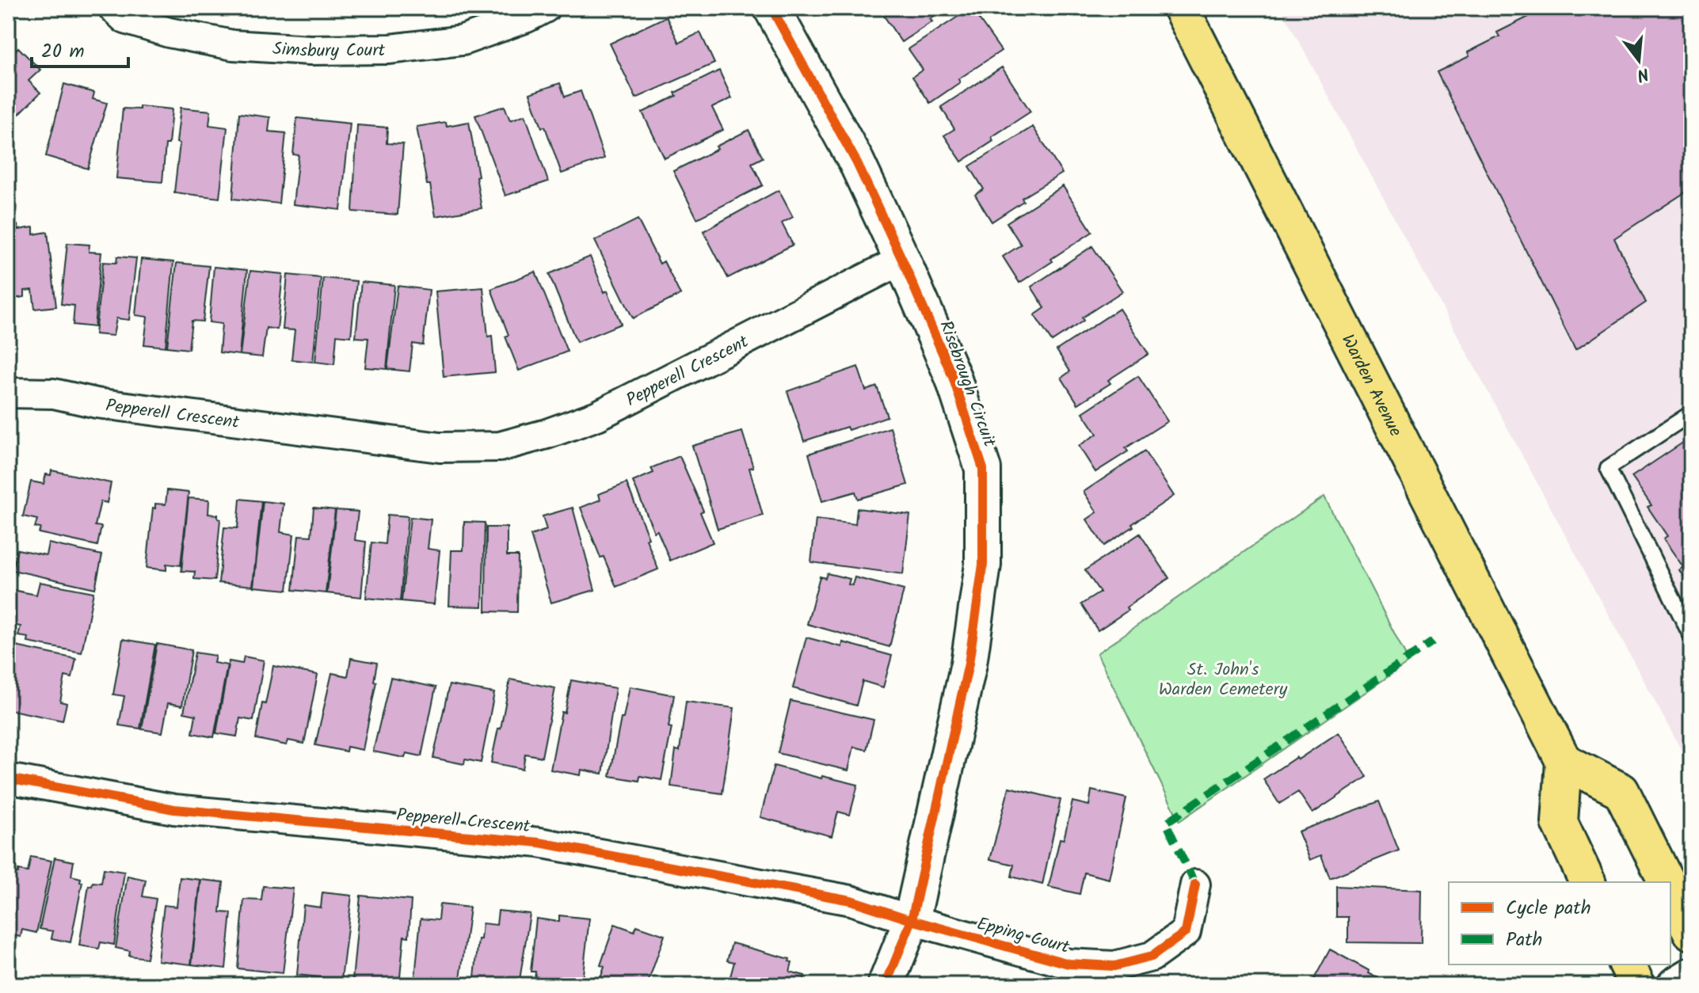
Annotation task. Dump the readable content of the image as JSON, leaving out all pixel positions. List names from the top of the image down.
{
  "streets": {
    "main road": ["Warden Avenue"],
    "street": [
      "Simsbury Court",
      "Pepperell Crescent",
      "Risebrough Circuit",
      "Epping Court"
    ]
  },
  "crossings": [
    ["Pepperell Crescent", "Risebrough Circuit"],
    ["Pepperell Crescent", "Epping Court"],
    ["Risebrough Circuit", "Epping Court"]
  ],
  "parks": ["St. John's Warden Cemetery"],
  "legend": ["Cycle path", "Path"],
  "scale_bar": "20 m",
  "north": "bottom"
}
